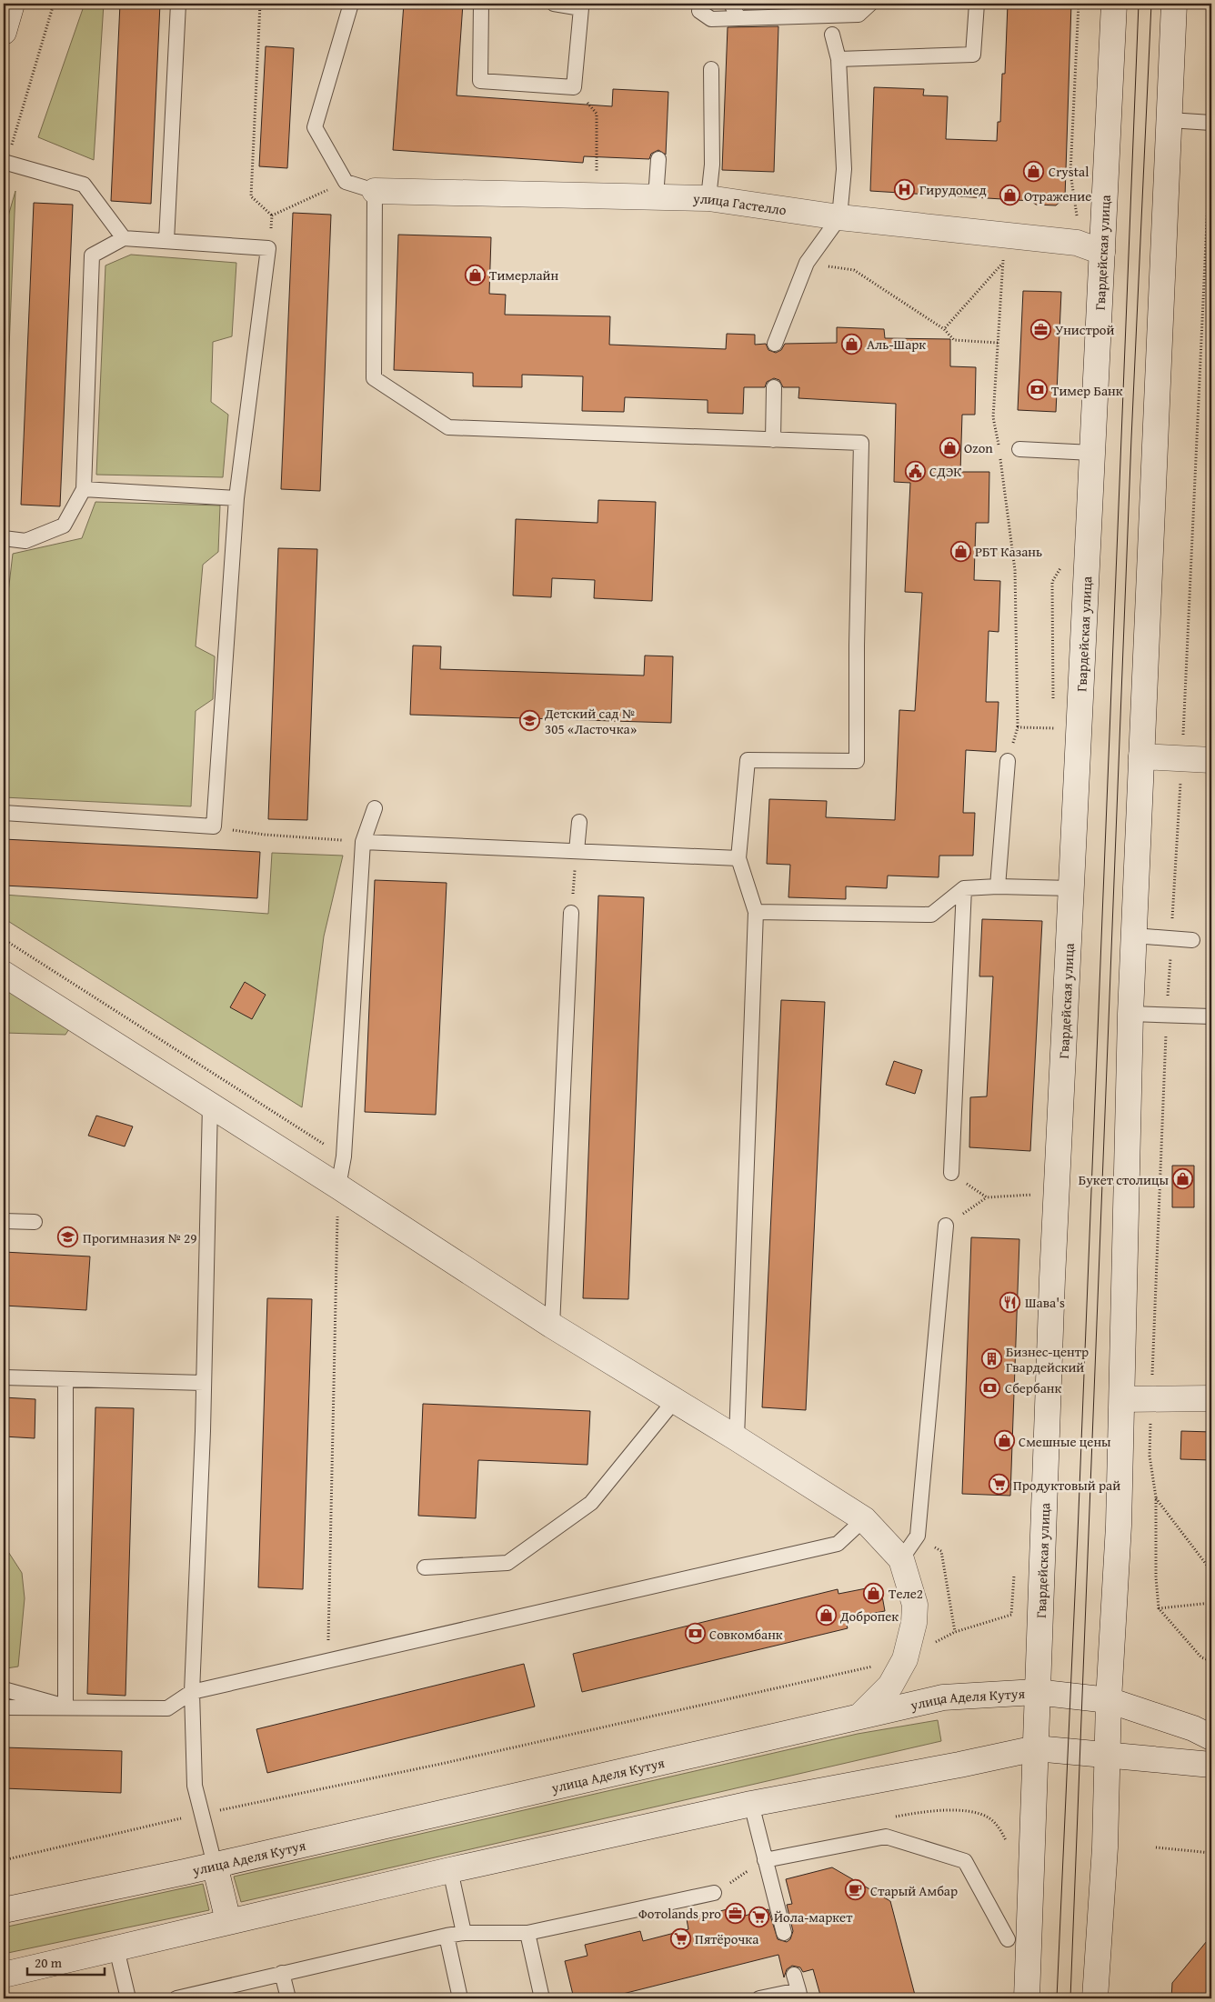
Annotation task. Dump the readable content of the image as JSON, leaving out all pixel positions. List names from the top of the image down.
{
  "streets": {
    "main road": ["улица Гастелло", "Гвардейская улица", "улица Аделя Кутуя"]
  },
  "crossings": [
    ["улица Гастелло", "Гвардейская улица"],
    ["Гвардейская улица", "улица Аделя Кутуя"]
  ],
  "places": {
    "shop": [
      "Crystal",
      "Отражение",
      "Тимерлайн",
      "Аль-Шарк",
      "Ozon",
      "РБТ Казань",
      "Букет столицы",
      "Смешные цены",
      "Теле2",
      "Добропек"
    ],
    "hospital": ["Гирудомед"],
    "office": ["Унистрой", "Фотоlands pro"],
    "bank": ["Тимер Банк", "Сбербанк", "Совкомбанк"],
    "public building": ["СДЭК"],
    "school or university": ["Детский сад № 305 «Ласточка»", "Прогимназия № 29"],
    "restaurant": ["Шава's"],
    "building": ["Бизнес-центр Гвардейский"],
    "supermarket": ["Продуктовый рай", "Йола-маркет", "Пятёрочка"],
    "cafe": ["Старый Амбар"]
  },
  "scale_bar": "20 m"
}
